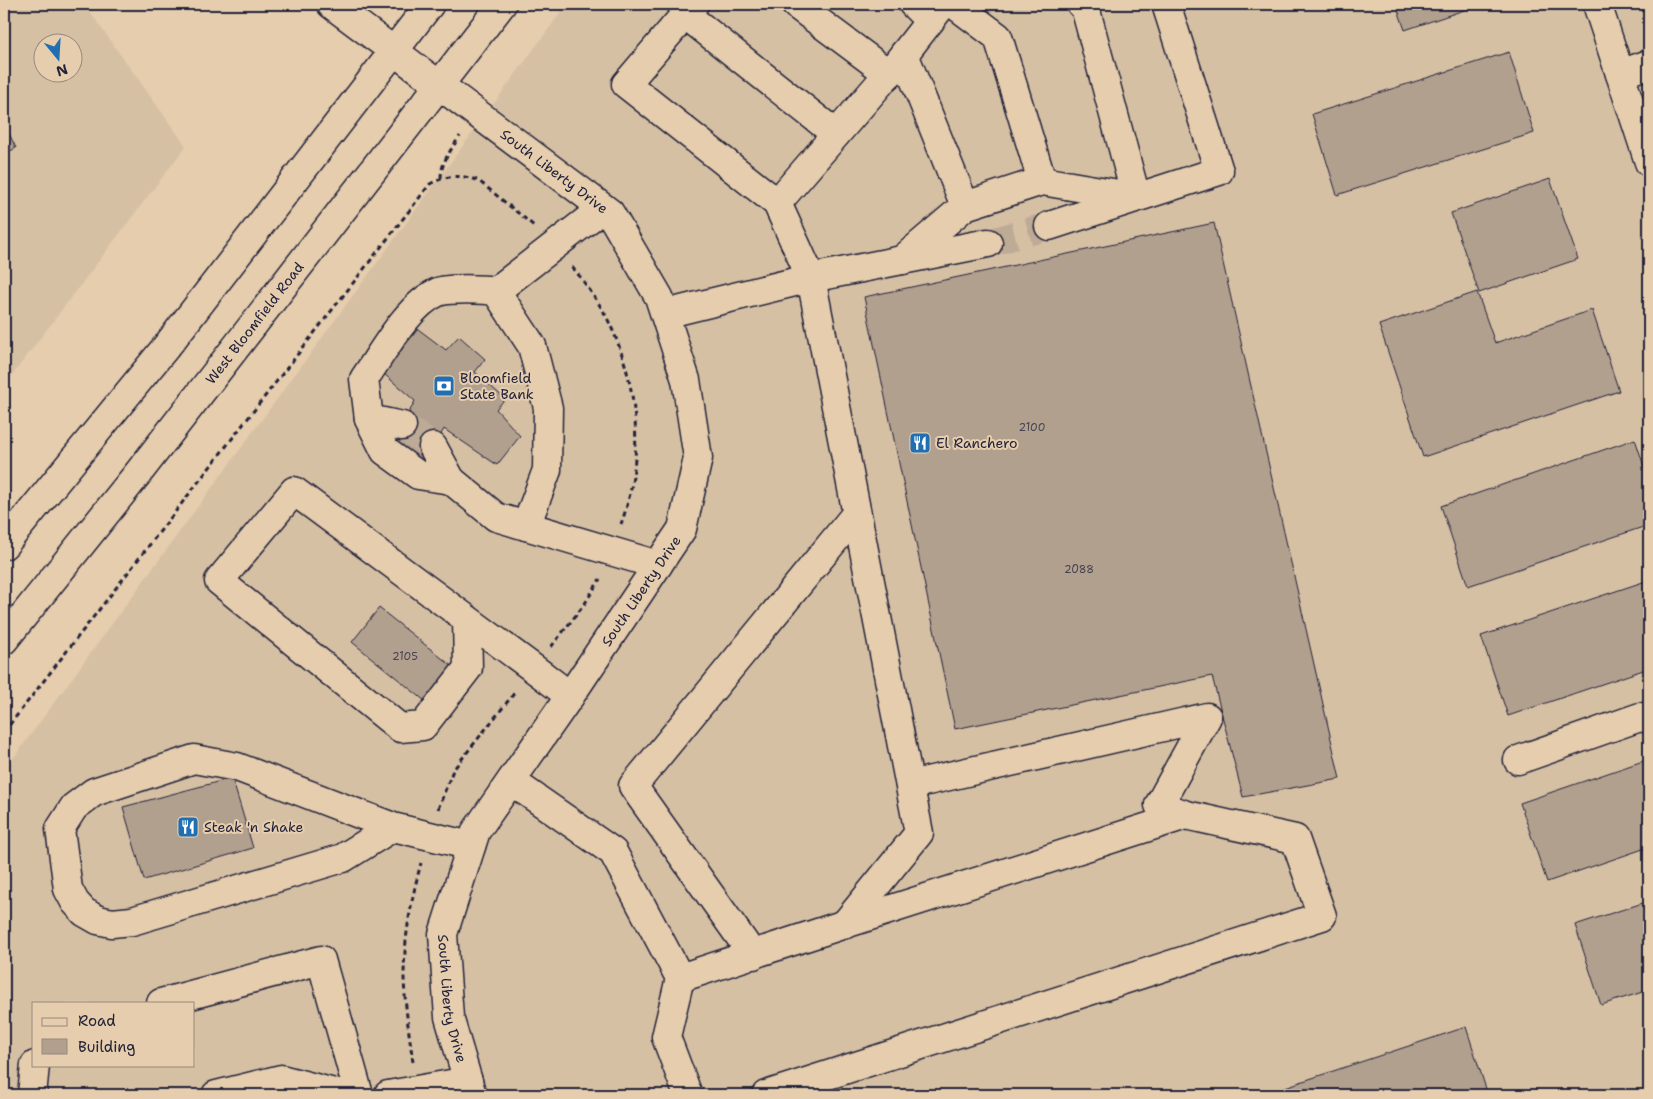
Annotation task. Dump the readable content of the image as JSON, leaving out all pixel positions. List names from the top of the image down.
{
  "streets": {
    "street": ["South Liberty Drive", "West Bloomfield Road"]
  },
  "crossings": [
    ["South Liberty Drive", "West Bloomfield Road"]
  ],
  "places": {
    "bank": ["Bloomfield State Bank"],
    "restaurant": ["El Ranchero", "Steak 'n Shake"]
  },
  "house_numbers": ["2100", "2088", "2105"],
  "legend": ["Road", "Building"],
  "north": "bottom"
}
